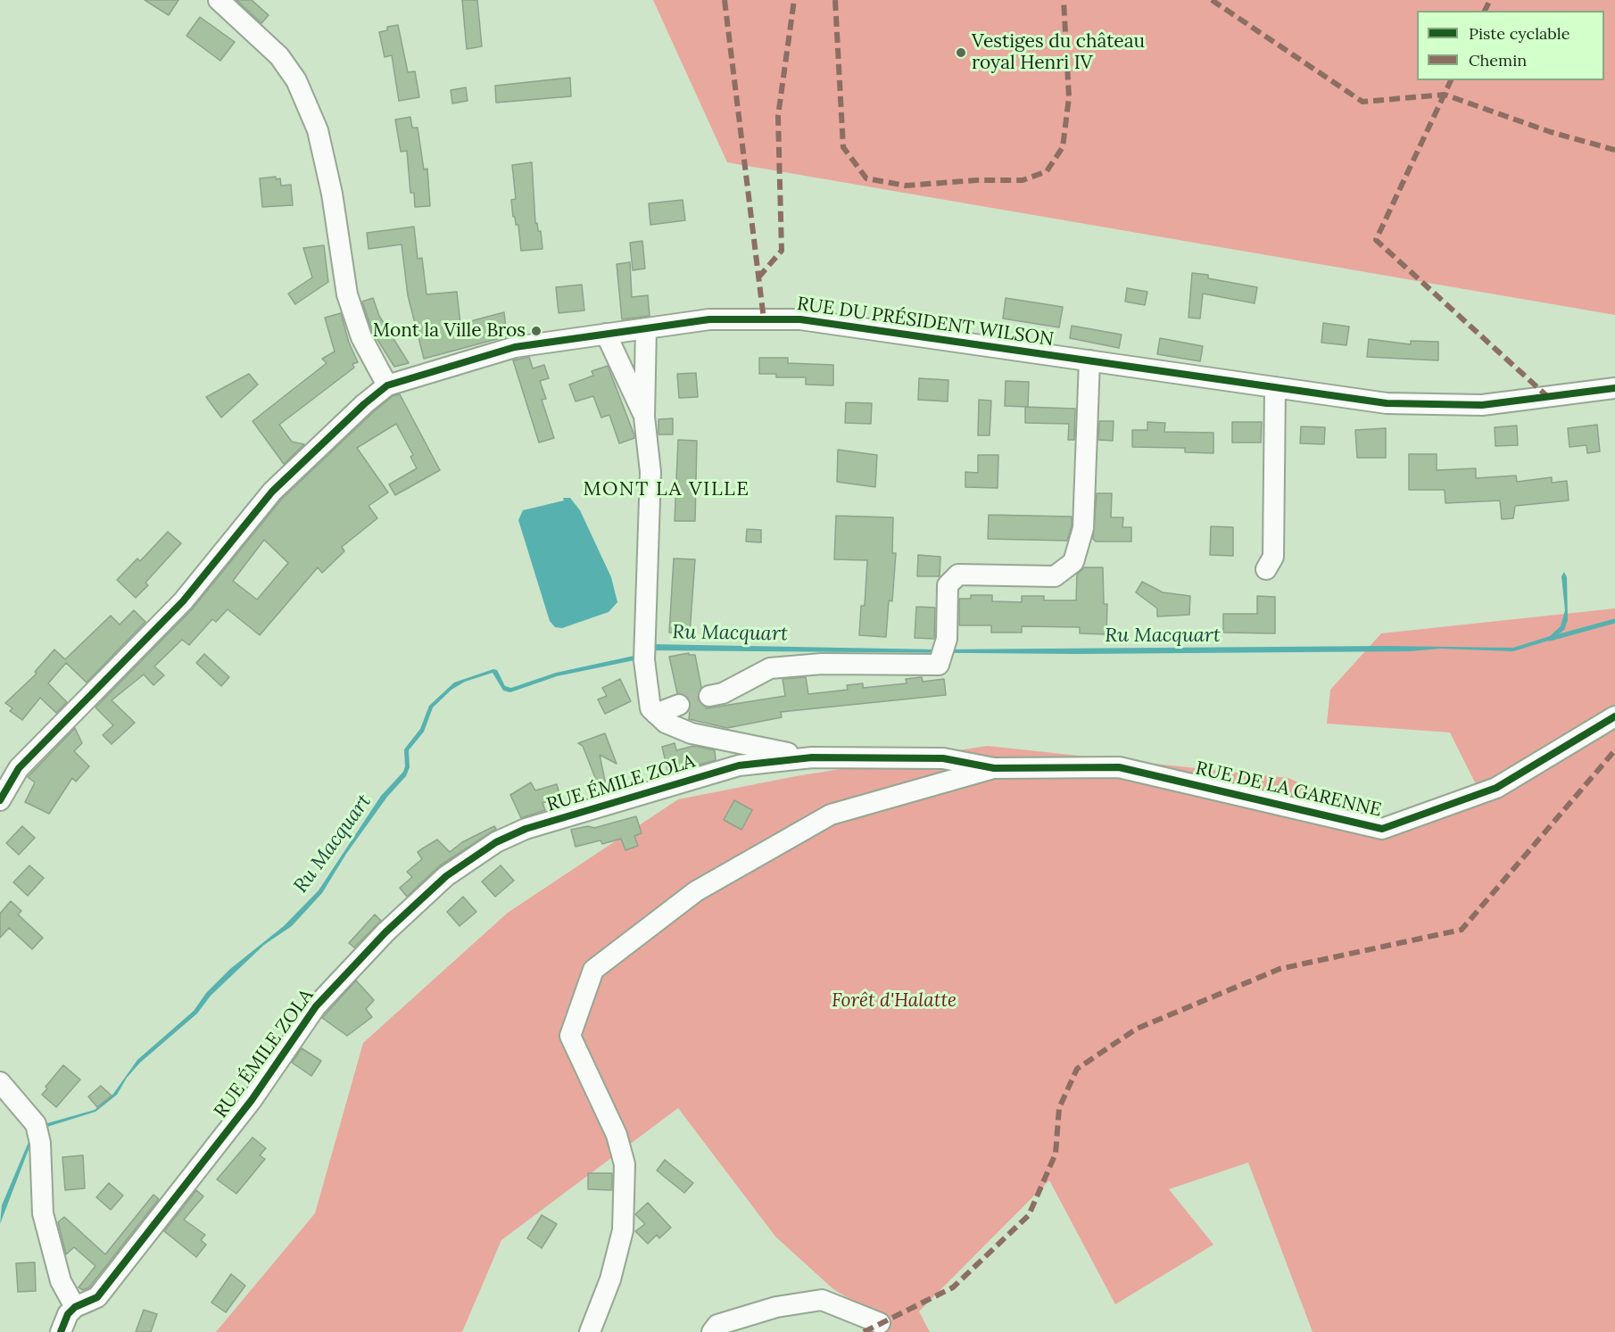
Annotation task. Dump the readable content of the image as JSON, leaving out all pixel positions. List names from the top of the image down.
{
  "streets": {
    "street": ["RUE DU PRÉSIDENT WILSON", "RUE ÉMILE ZOLA", "RUE DE LA GARENNE"]
  },
  "districts": ["MONT LA VILLE"],
  "water": ["Ru Macquart"],
  "parks": ["Forêt d'Halatte"],
  "places": ["Vestiges du château royal Henri IV", "Mont la Ville Bros"],
  "legend": ["Piste cyclable", "Chemin"]
}
